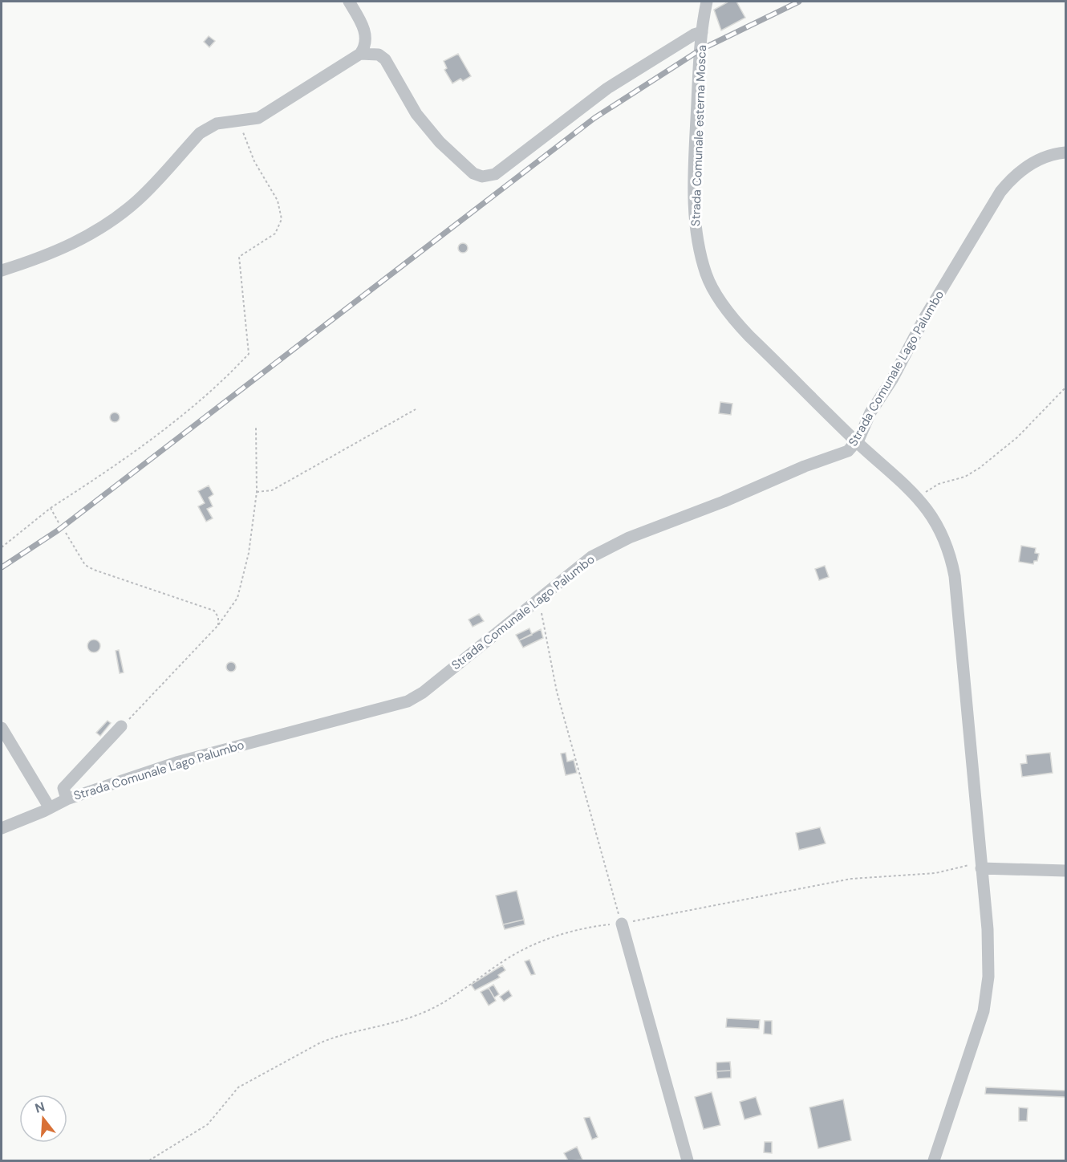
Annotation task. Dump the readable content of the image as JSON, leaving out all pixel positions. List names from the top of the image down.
{
  "streets": {
    "street": ["Strada Comunale esterna Mosca", "Strada Comunale Lago Palumbo"]
  },
  "crossings": [
    ["Strada Comunale esterna Mosca", "Strada Comunale Lago Palumbo"]
  ],
  "north": "top"
}
